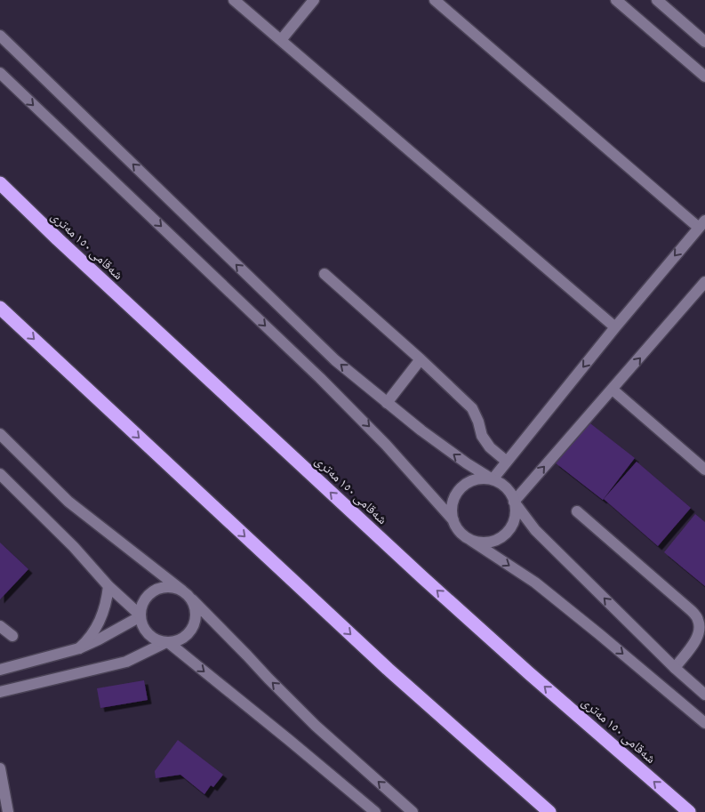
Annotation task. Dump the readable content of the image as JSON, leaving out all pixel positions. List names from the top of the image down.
{
  "streets": {
    "highway": ["شەقامی ١٥٠ مەتری"]
  }
}
